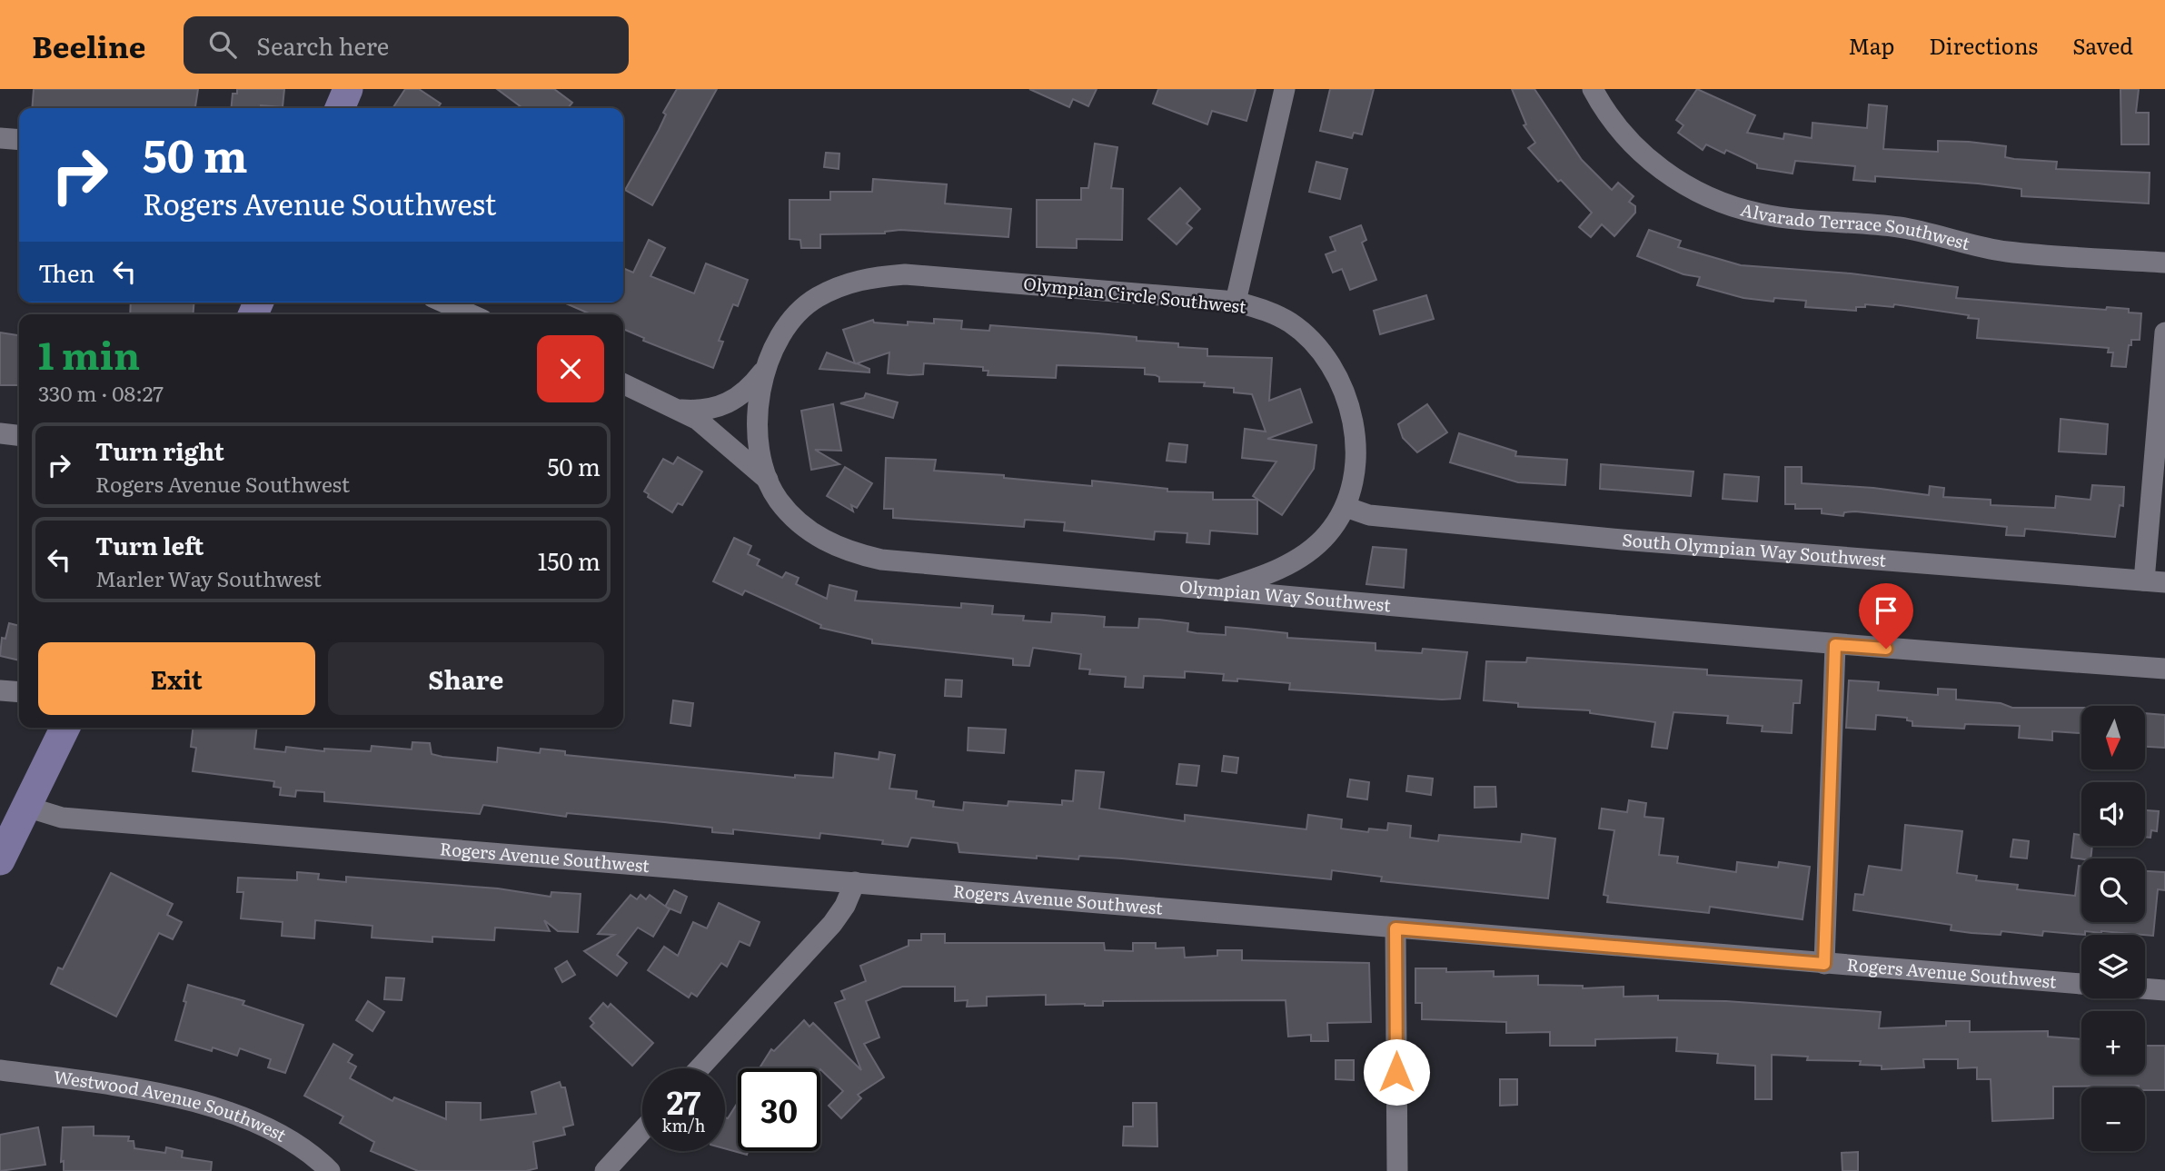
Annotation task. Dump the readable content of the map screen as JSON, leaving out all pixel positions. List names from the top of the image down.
{
  "streets": {
    "street": [
      "Alvarado Terrace Southwest",
      "Olympian Circle Southwest",
      "South Olympian Way Southwest",
      "Olympian Way Southwest",
      "Rogers Avenue Southwest",
      "Westwood Avenue Southwest"
    ]
  },
  "crossings": [
    ["Olympian Circle Southwest", "South Olympian Way Southwest"],
    ["Olympian Circle Southwest", "Olympian Way Southwest"]
  ],
  "north": "bottom",
  "page": {
    "header": "Beeline",
    "search": "Search here",
    "nav": ["Map", "Directions", "Saved"],
    "turn": ["50 m", "Rogers Avenue Southwest"],
    "then": "Then",
    "heading": ["1 min", "330 m · 08:27"],
    "list": [
      {
        "name": "Turn right",
        "note": "Rogers Avenue Southwest",
        "value": "50 m"
      },
      {
        "name": "Turn left",
        "note": "Marler Way Southwest",
        "value": "150 m"
      }
    ],
    "buttons": ["Exit", "Share"],
    "map_buttons": ["+", "−"],
    "speed": "27 km/h",
    "limit": "30"
  }
}
